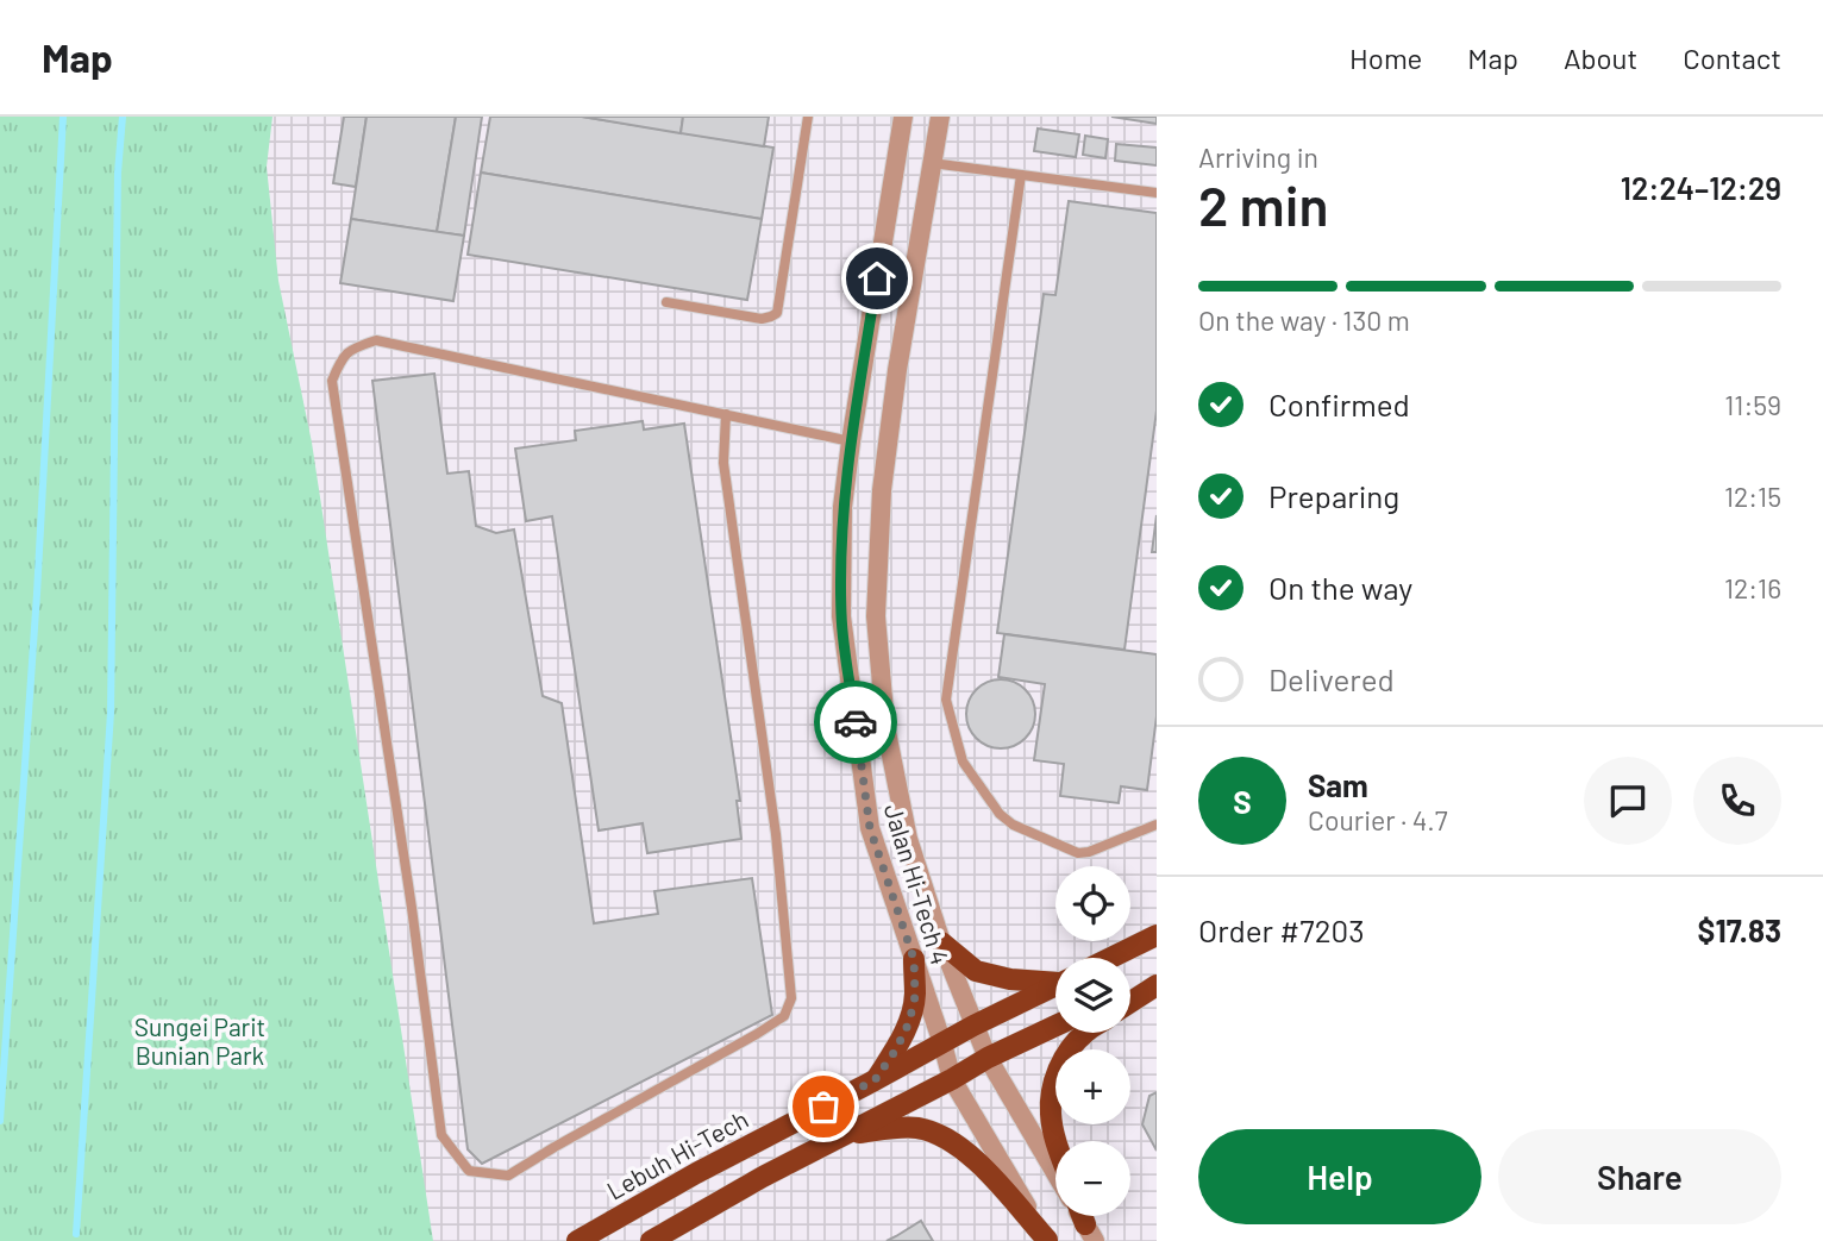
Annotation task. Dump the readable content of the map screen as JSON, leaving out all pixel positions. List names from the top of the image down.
{
  "streets": {
    "main road": ["Lebuh Hi-Tech"],
    "street": ["Jalan Hi-Tech 4"]
  },
  "crossings": [
    ["Jalan Hi-Tech 4", "Lebuh Hi-Tech"]
  ],
  "parks": ["Sungei Parit Bunian Park"],
  "page": {
    "header": "Map",
    "nav": [
      "Home",
      "Map",
      "About",
      "Contact"
    ],
    "heading": ["2 min", "Arriving in", "12:24–12:29"],
    "panel": [
      "Sam",
      "Courier · 4.7",
      "Order #7203",
      "$17.83"
    ],
    "bar": "On the way · 130 m",
    "list": [
      ["Confirmed", "11:59"],
      ["Preparing", "12:15"],
      ["On the way", "12:16"],
      "Delivered"
    ],
    "round": "S",
    "map_buttons": ["+", "−"],
    "buttons": ["Help", "Share"]
  }
}
